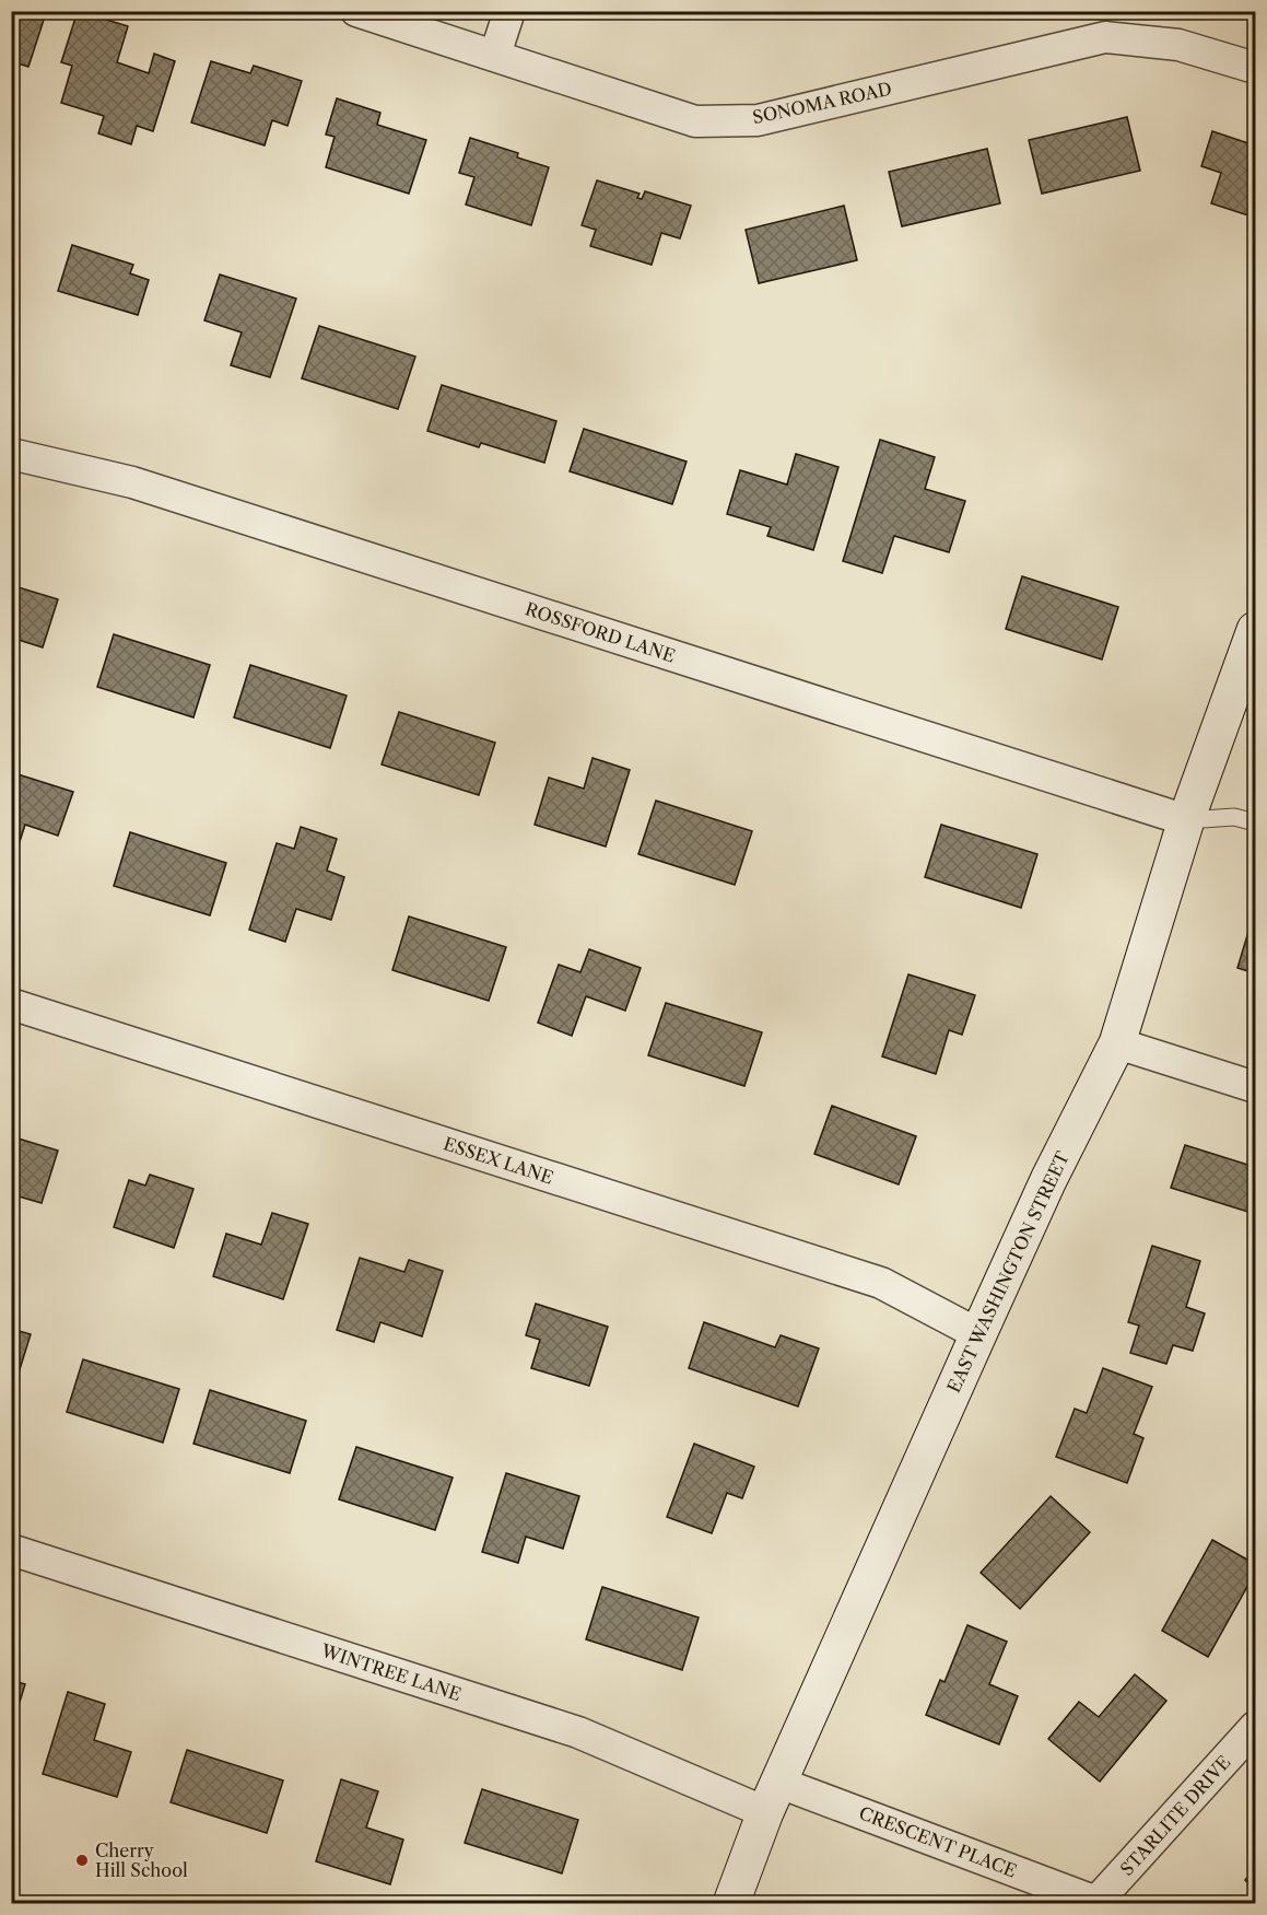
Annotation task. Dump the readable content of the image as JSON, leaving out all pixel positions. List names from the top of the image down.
{
  "streets": {
    "street": [
      "SONOMA ROAD",
      "ROSSFORD LANE",
      "ESSEX LANE",
      "EAST WASHINGTON STREET",
      "WINTREE LANE",
      "STARLITE DRIVE",
      "CRESCENT PLACE"
    ]
  },
  "crossings": [
    ["ROSSFORD LANE", "EAST WASHINGTON STREET"],
    ["ESSEX LANE", "EAST WASHINGTON STREET"],
    ["EAST WASHINGTON STREET", "WINTREE LANE"],
    ["EAST WASHINGTON STREET", "CRESCENT PLACE"],
    ["WINTREE LANE", "CRESCENT PLACE"],
    ["STARLITE DRIVE", "CRESCENT PLACE"]
  ],
  "places": ["Cherry Hill School"]
}
